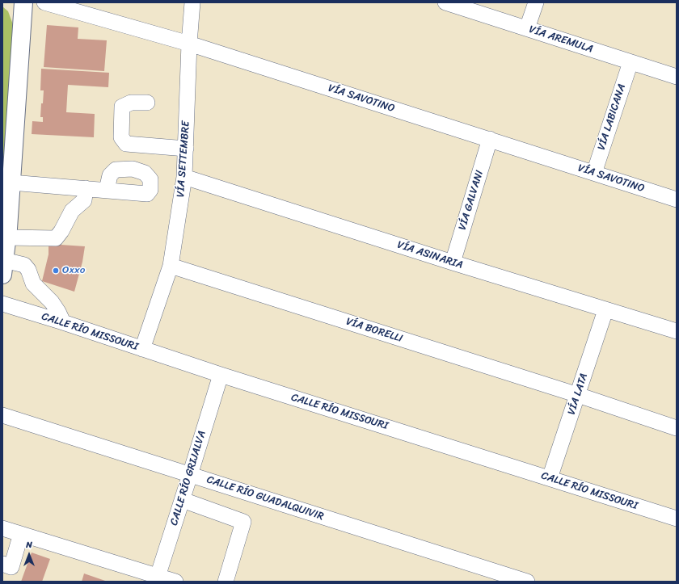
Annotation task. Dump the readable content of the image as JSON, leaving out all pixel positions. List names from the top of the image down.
{
  "streets": {
    "street": [
      "VÍA AREMULA",
      "VÍA SAVOTINO",
      "VÍA LABICANA",
      "VÍA SETTEMBRE",
      "VÍA GALVANI",
      "VÍA ASINARIA",
      "VÍA BORELLI",
      "CALLE RÍO MISSOURI",
      "VÍA LATA",
      "CALLE RÍO GRIJALVA",
      "CALLE RÍO GUADALQUIVIR"
    ]
  },
  "crossings": [
    ["VÍA AREMULA", "VÍA LABICANA"],
    ["VÍA SAVOTINO", "VÍA LABICANA"],
    ["VÍA SAVOTINO", "VÍA SETTEMBRE"],
    ["VÍA SAVOTINO", "VÍA GALVANI"],
    ["VÍA SETTEMBRE", "VÍA ASINARIA"],
    ["VÍA SETTEMBRE", "VÍA BORELLI"],
    ["VÍA SETTEMBRE", "CALLE RÍO MISSOURI"],
    ["VÍA GALVANI", "VÍA ASINARIA"],
    ["VÍA ASINARIA", "VÍA LATA"],
    ["VÍA BORELLI", "VÍA LATA"],
    ["CALLE RÍO MISSOURI", "VÍA LATA"],
    ["CALLE RÍO MISSOURI", "CALLE RÍO GRIJALVA"],
    ["CALLE RÍO GRIJALVA", "CALLE RÍO GUADALQUIVIR"]
  ],
  "places": ["Oxxo"],
  "north": "top"
}
